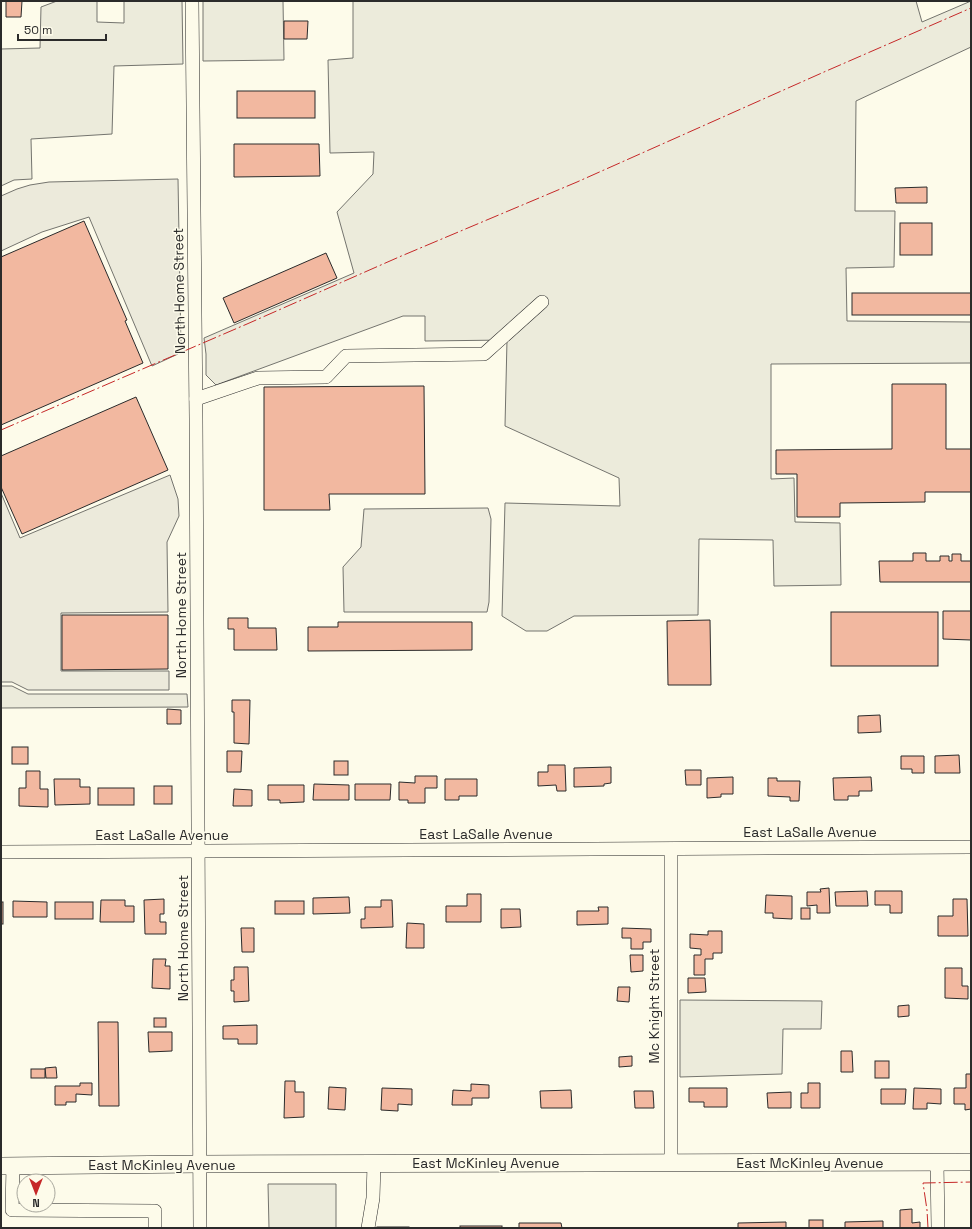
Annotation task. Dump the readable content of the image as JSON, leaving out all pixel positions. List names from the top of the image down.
{
  "streets": {
    "main road": ["East McKinley Avenue"],
    "street": ["North Home Street", "East LaSalle Avenue", "Mc Knight Street"]
  },
  "crossings": [
    ["North Home Street", "East LaSalle Avenue"],
    ["North Home Street", "East McKinley Avenue"],
    ["East LaSalle Avenue", "Mc Knight Street"],
    ["Mc Knight Street", "East McKinley Avenue"]
  ],
  "scale_bar": "50 m",
  "north": "bottom"
}
